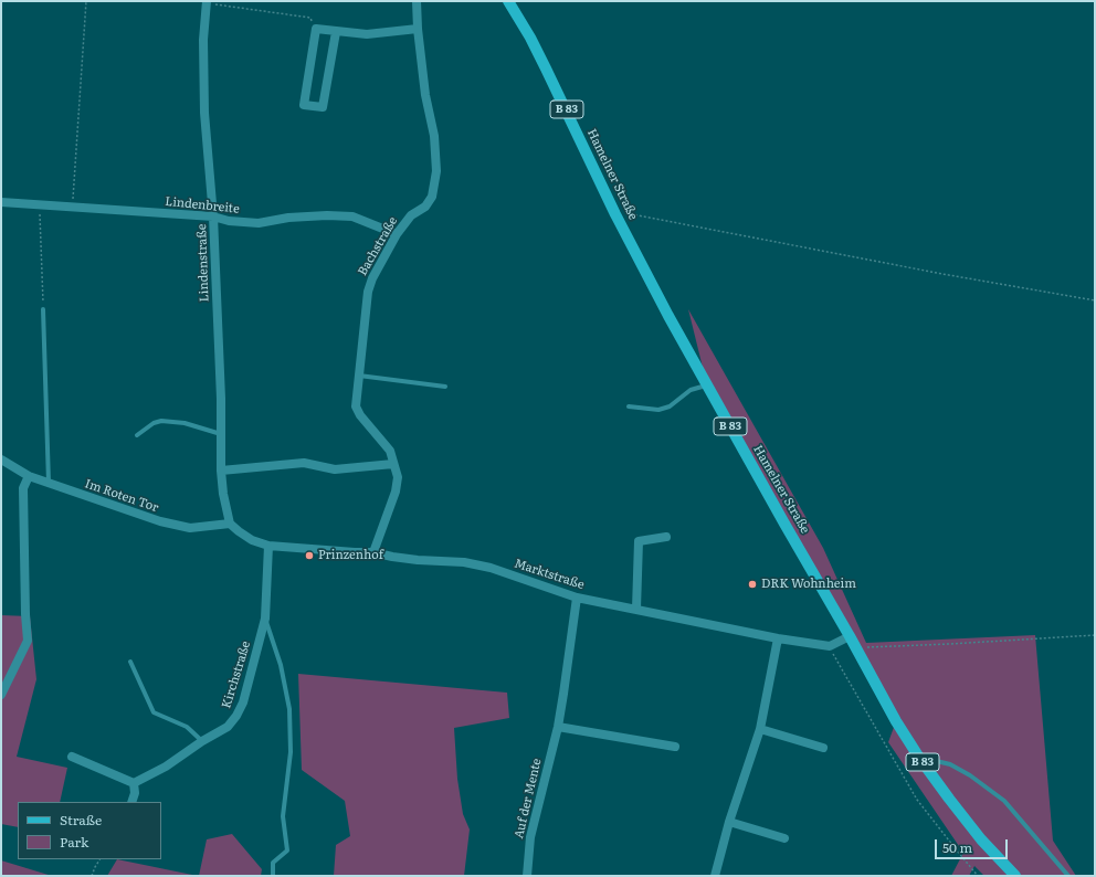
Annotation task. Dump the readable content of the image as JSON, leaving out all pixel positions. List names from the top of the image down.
{
  "streets": {
    "main road": ["B 83", "Hamelner Straße"],
    "street": [
      "Lindenbreite",
      "Bachstraße",
      "Lindenstraße",
      "Im Roten Tor",
      "Marktstraße",
      "Kirchstraße",
      "Auf der Mente"
    ]
  },
  "crossings": [
    ["Lindenbreite", "Bachstraße"],
    ["Lindenbreite", "Lindenstraße"],
    ["Bachstraße", "Marktstraße"],
    ["Lindenstraße", "Im Roten Tor"],
    ["Lindenstraße", "Marktstraße"],
    ["Im Roten Tor", "Marktstraße"],
    ["Marktstraße", "Kirchstraße"],
    ["Marktstraße", "Auf der Mente"]
  ],
  "places": ["Prinzenhof", "DRK Wohnheim"],
  "legend": ["Straße", "Park"],
  "scale_bar": "50 m"
}
